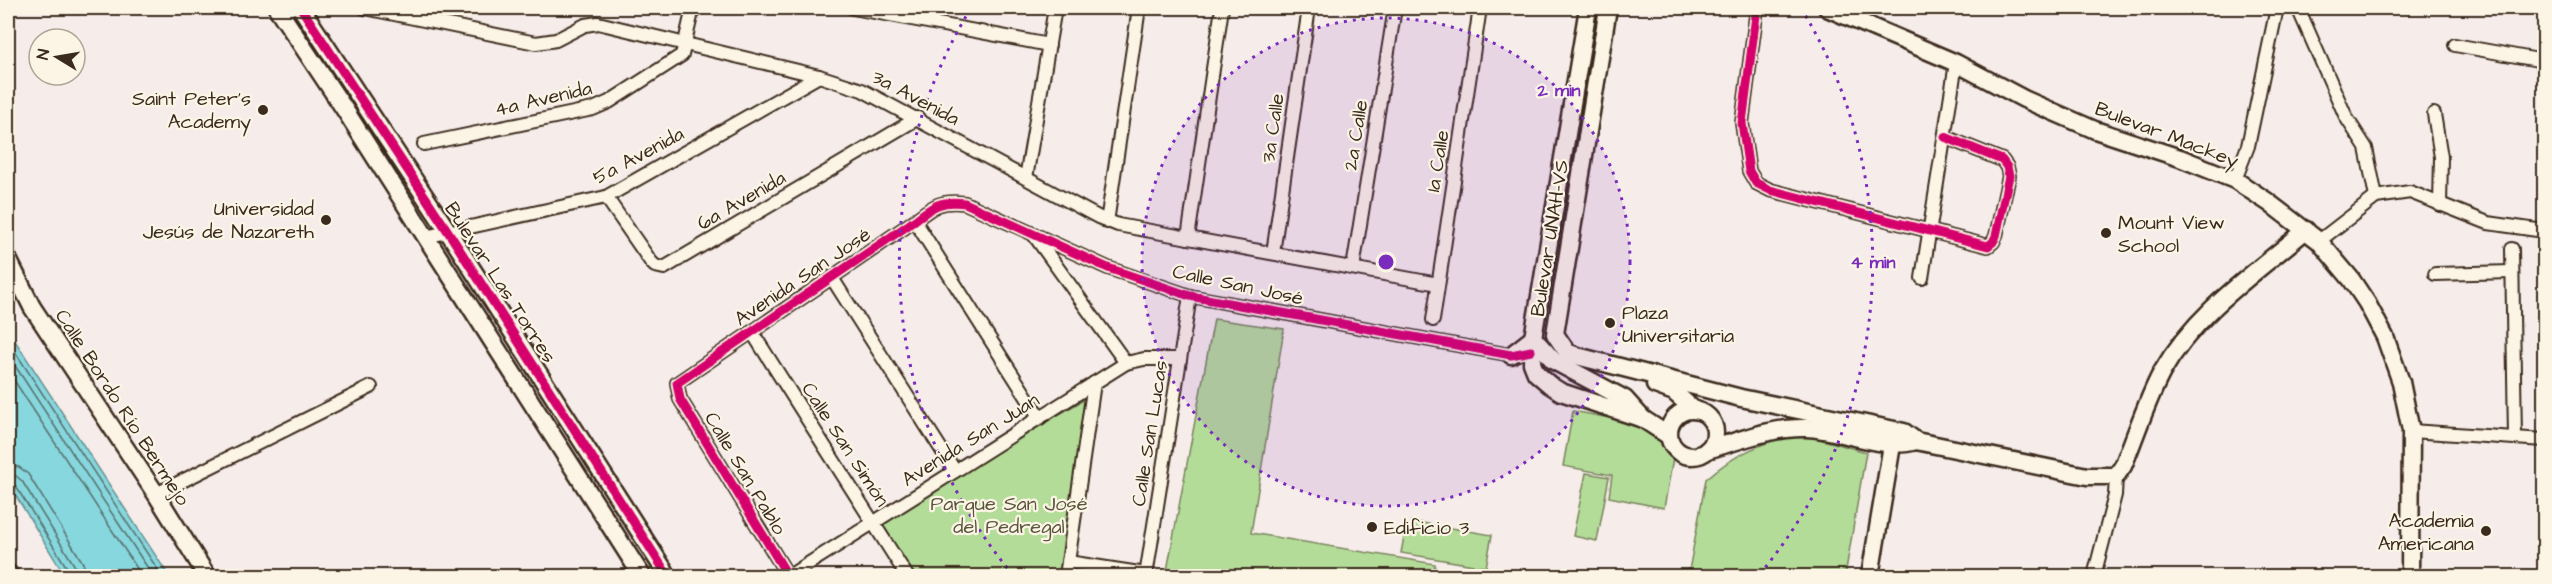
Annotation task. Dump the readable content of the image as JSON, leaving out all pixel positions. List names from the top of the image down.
{
  "streets": {
    "main road": [
      "Bulevar Mackey",
      "Bulevar UNAH-VS",
      "Bulevar Las Torres",
      "Calle Bordo Río Bermejo"
    ],
    "street": [
      "3a Avenida",
      "4a Avenida",
      "3a Calle",
      "2a Calle",
      "5a Avenida",
      "1a Calle",
      "6a Avenida",
      "Avenida San José",
      "Calle San José",
      "Calle San Lucas",
      "Avenida San Juan",
      "Calle San Simón",
      "Calle San Pablo"
    ]
  },
  "crossings": [
    ["3a Avenida", "4a Avenida"],
    ["3a Avenida", "3a Calle"],
    ["3a Avenida", "2a Calle"],
    ["3a Avenida", "5a Avenida"],
    ["3a Avenida", "1a Calle"],
    ["3a Avenida", "6a Avenida"],
    ["5a Avenida", "6a Avenida"],
    ["5a Avenida", "Bulevar Las Torres"],
    ["1a Calle", "Calle San José"],
    ["Avenida San José", "Calle San José"],
    ["Avenida San José", "Calle San Simón"],
    ["Avenida San José", "Calle San Pablo"],
    ["Calle San José", "Calle San Lucas"],
    ["Calle San Lucas", "Avenida San Juan"],
    ["Avenida San Juan", "Calle San Simón"],
    ["Avenida San Juan", "Calle San Pablo"]
  ],
  "parks": ["Parque San José del Pedregal"],
  "places": [
    "Saint Peter's Academy",
    "Universidad Jesús de Nazareth",
    "Mount View School",
    "Plaza Universitaria",
    "Edificio 3",
    "Academia Americana"
  ],
  "north": "left",
  "rings": ["2 min", "4 min"]
}
